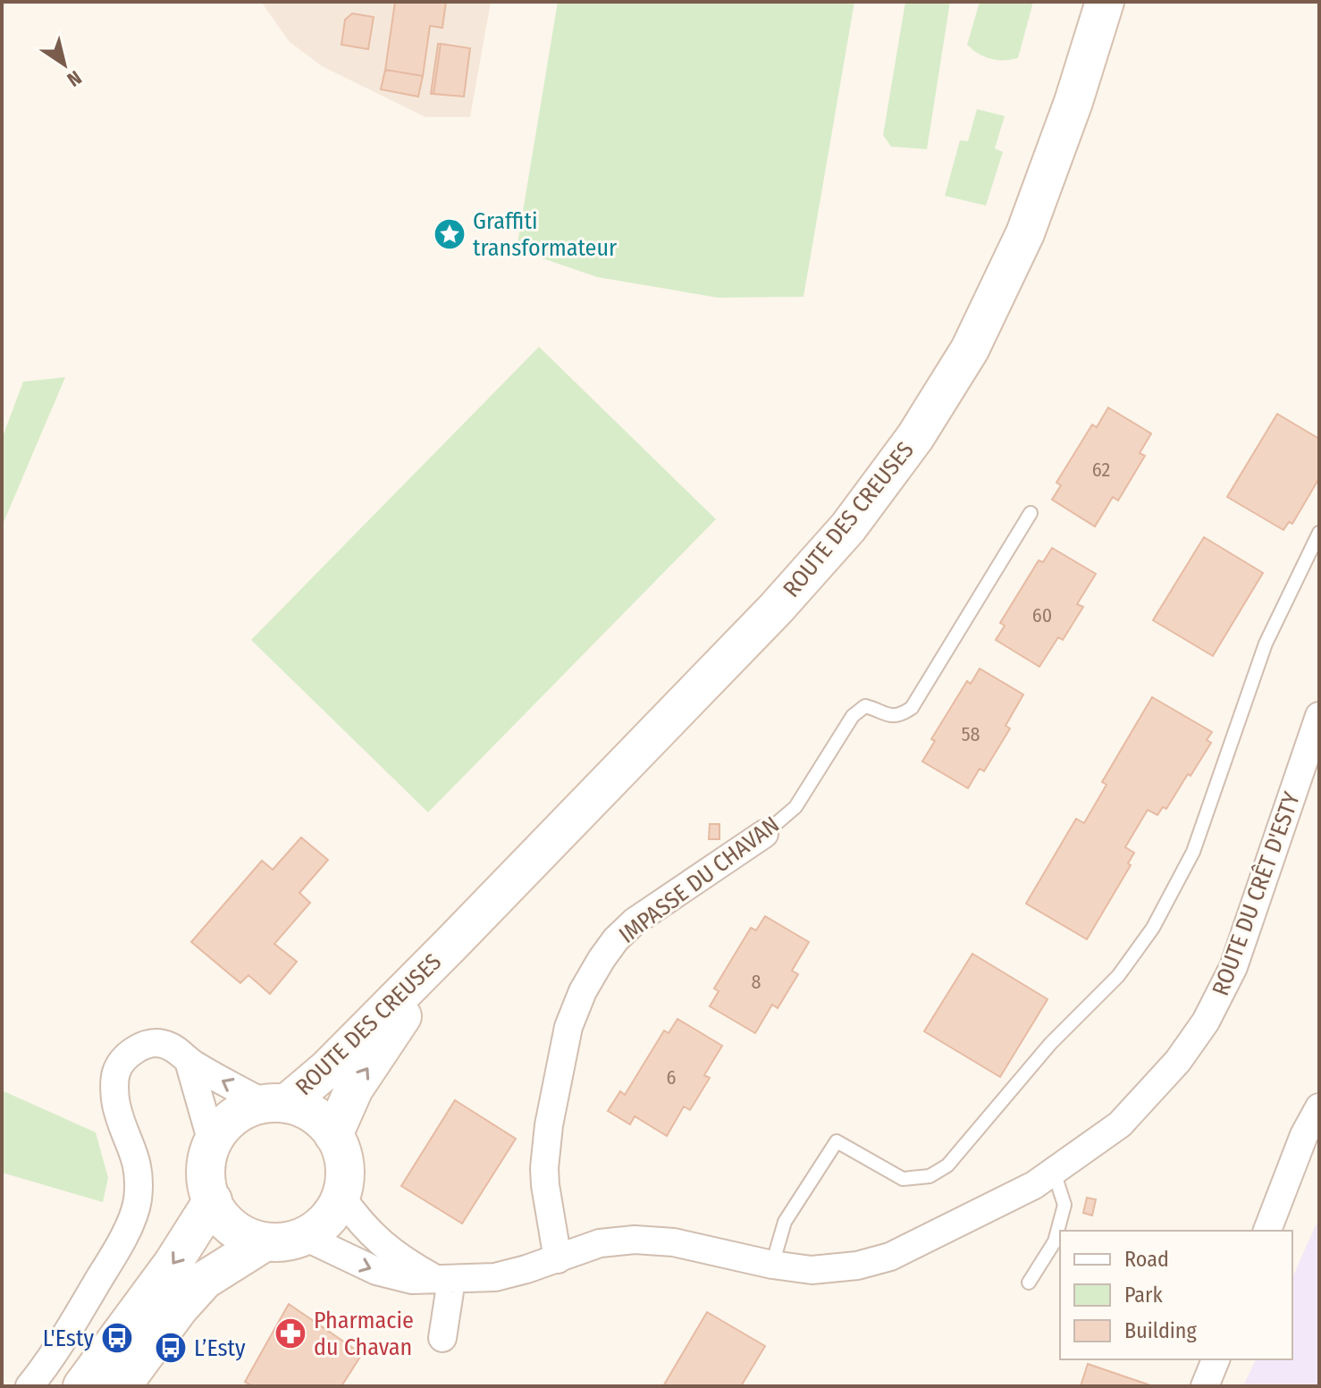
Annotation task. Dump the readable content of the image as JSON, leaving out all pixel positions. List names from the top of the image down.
{
  "streets": {
    "main road": ["ROUTE DES CREUSES"],
    "street": ["IMPASSE DU CHAVAN", "ROUTE DU CRÊT D'ESTY"]
  },
  "crossings": [
    ["ROUTE DES CREUSES", "ROUTE DU CRÊT D'ESTY"],
    ["IMPASSE DU CHAVAN", "ROUTE DU CRÊT D'ESTY"]
  ],
  "places": {
    "place": ["Graffiti transformateur"],
    "pharmacy": ["Pharmacie du Chavan"],
    "bus stop": ["L'Esty", "L’Esty"]
  },
  "house_numbers": [
    "62",
    "60",
    "58",
    "8",
    "6"
  ],
  "legend": ["Road", "Park", "Building"],
  "north": "bottom right"
}
